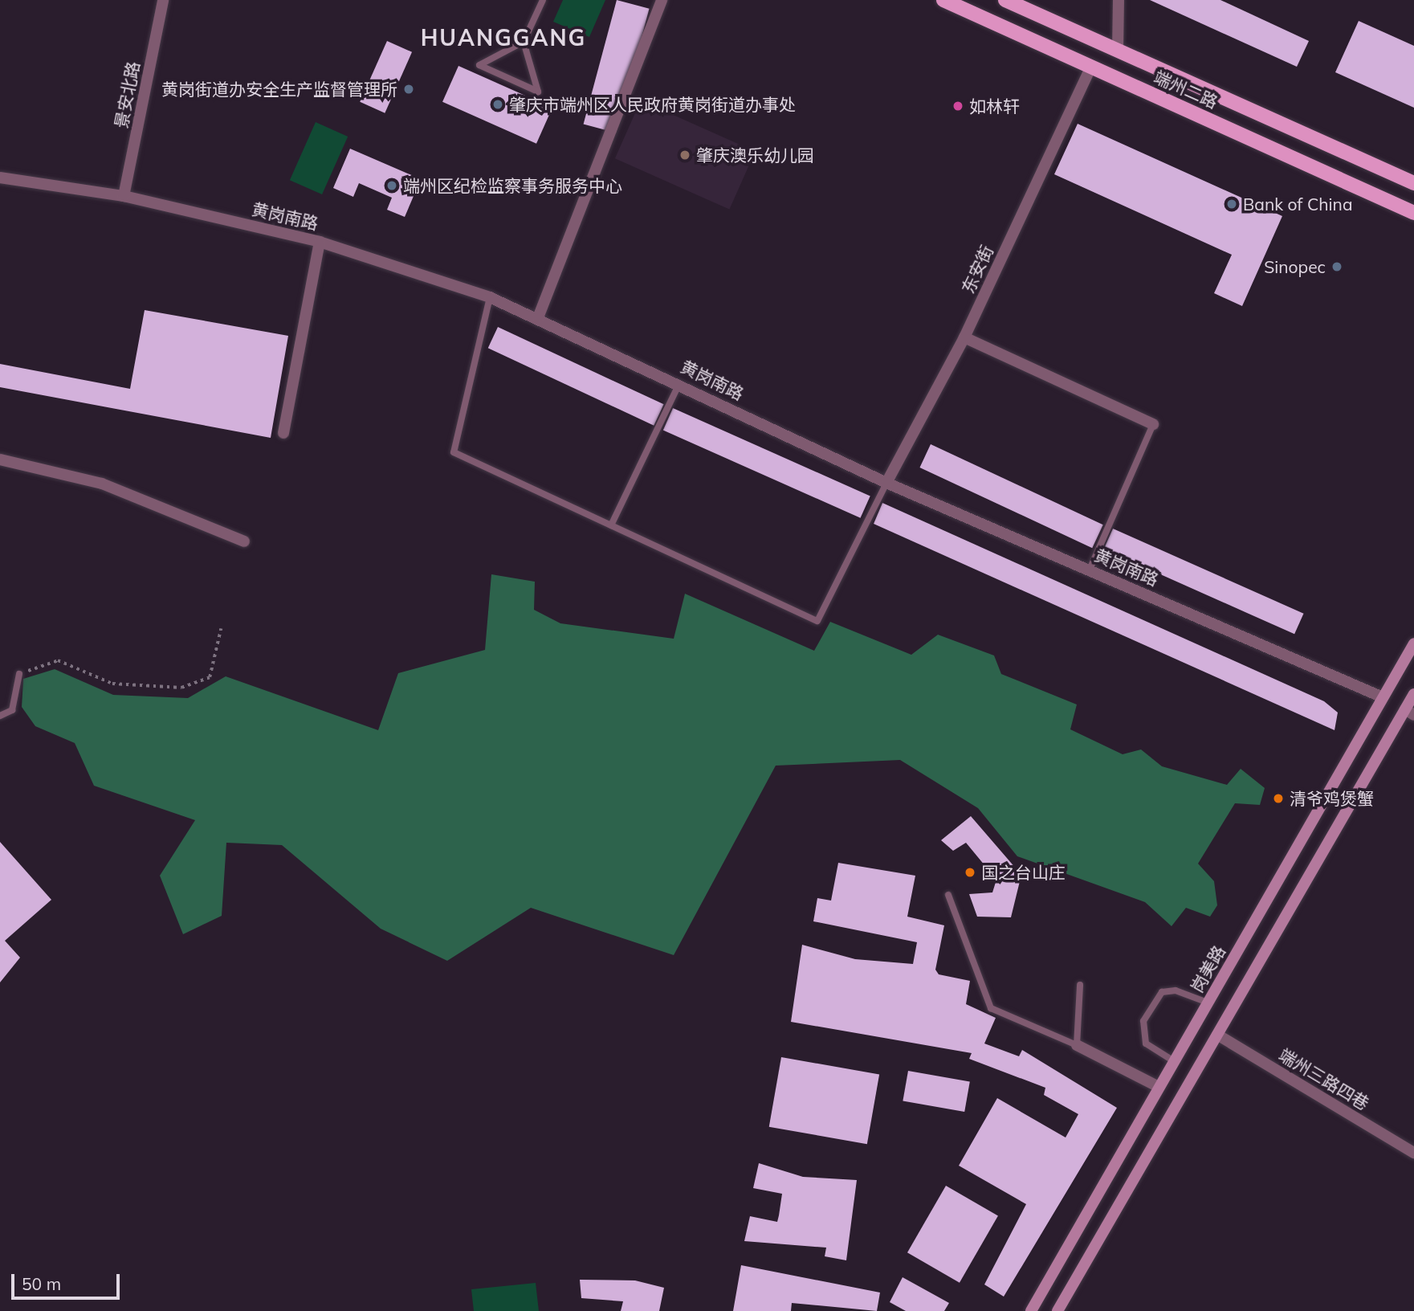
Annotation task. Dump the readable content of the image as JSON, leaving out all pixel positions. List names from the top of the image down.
{
  "streets": {
    "main road": ["端州二路", "岗美路"],
    "street": [
      "景安北路",
      "黄岗南路",
      "东安街",
      "端州三路四巷"
    ]
  },
  "crossings": [
    ["端州二路", "东安街"],
    ["景安北路", "黄岗南路"],
    ["黄岗南路", "东安街"],
    ["黄岗南路", "岗美路"]
  ],
  "districts": ["HUANGGANG"],
  "places": [
    "黄岗街道办安全生产监督管理所",
    "肇庆市端州区人民政府黄岗街道办事处",
    "如林轩",
    "肇庆澳乐幼儿园",
    "端州区纪检监察事务服务中心",
    "Bank of China",
    "Sinopec",
    "清爷鸡煲蟹",
    "国之台山庄"
  ],
  "scale_bar": "50 m"
}
